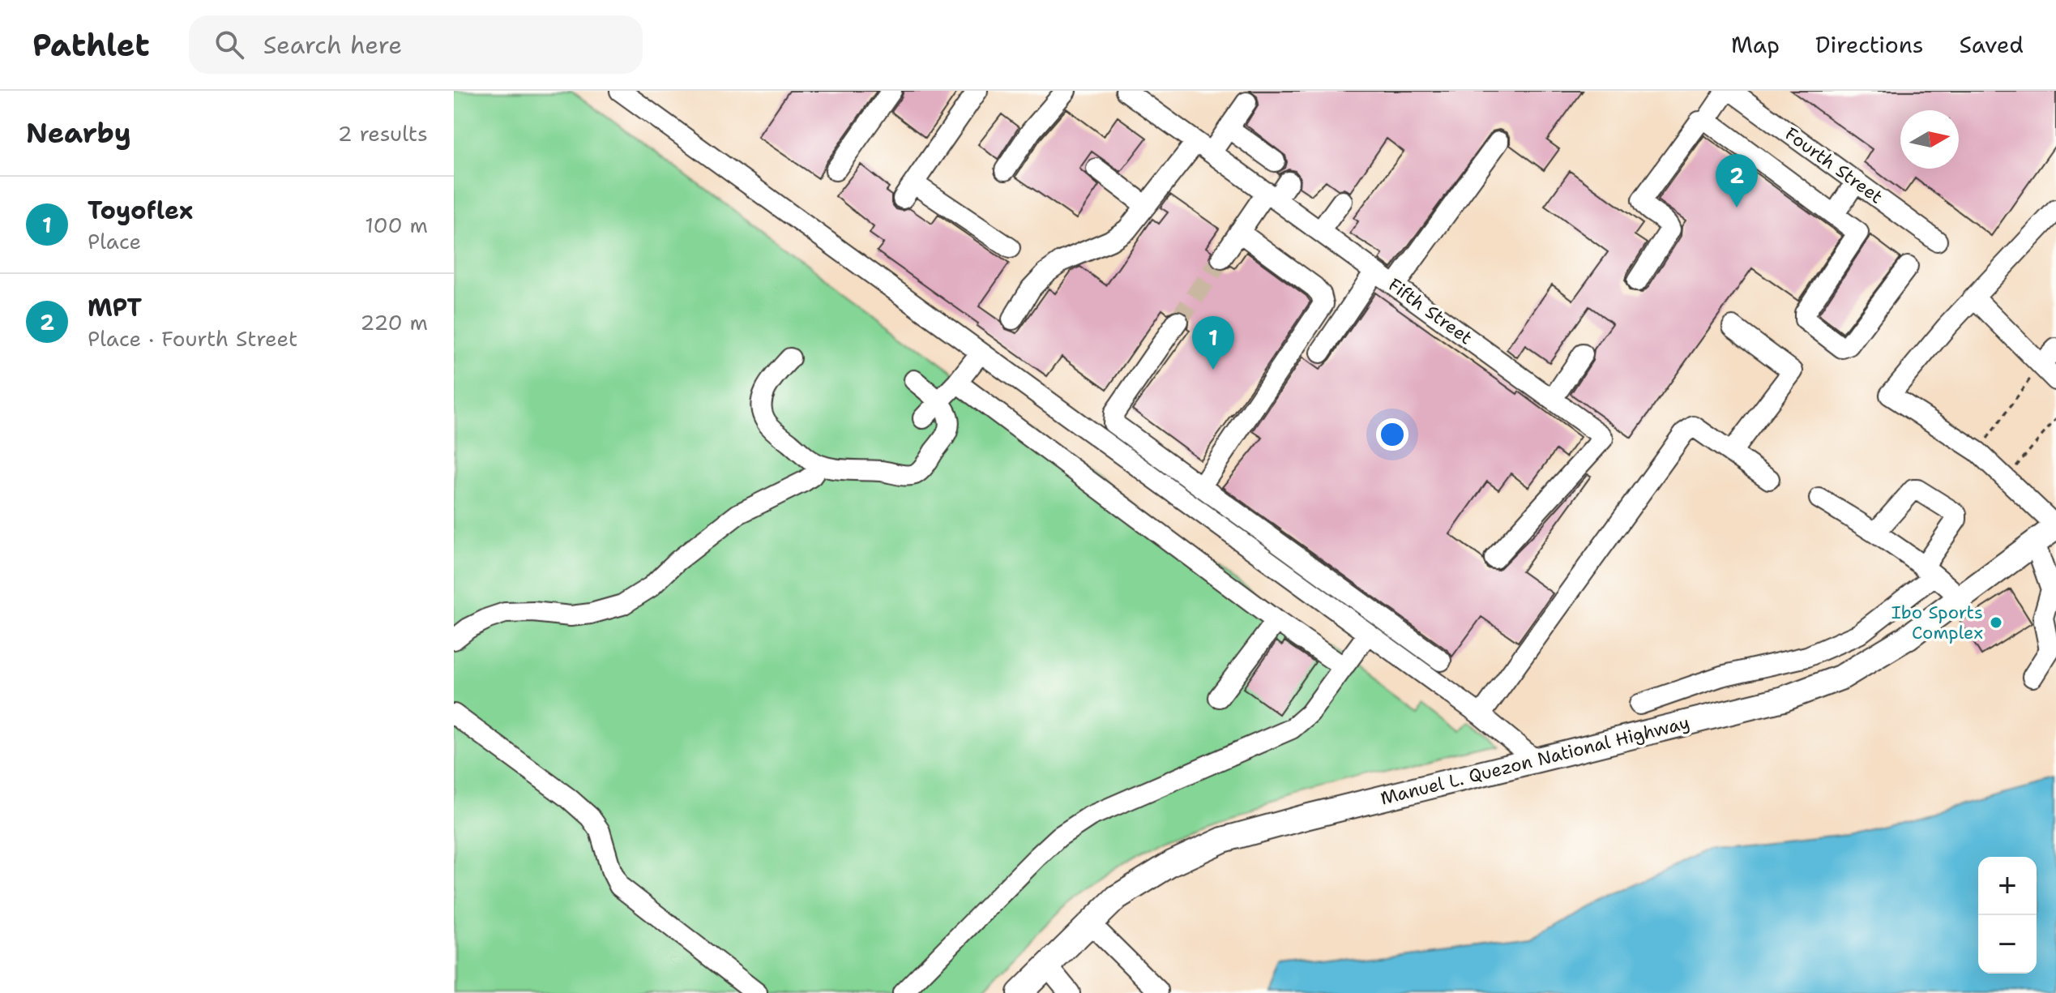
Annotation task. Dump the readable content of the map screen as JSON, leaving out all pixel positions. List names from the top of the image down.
{
  "streets": {
    "main road": ["Manuel L. Quezon National Highway"],
    "street": ["Fourth Street", "Fifth Street"]
  },
  "places": ["Ibo Sports Complex"],
  "north": "right",
  "page": {
    "header": "Pathlet",
    "search": "Search here",
    "nav": ["Map", "Directions", "Saved"],
    "heading": ["Nearby", "2 results"],
    "pins": ["2", "1"],
    "list": [
      {
        "mark": "1",
        "name": "Toyoflex",
        "note": "Place",
        "value": "100 m"
      },
      {
        "mark": "2",
        "name": "MPT",
        "note": "Place · Fourth Street",
        "value": "220 m"
      }
    ],
    "map_buttons": ["+", "−"]
  }
}
